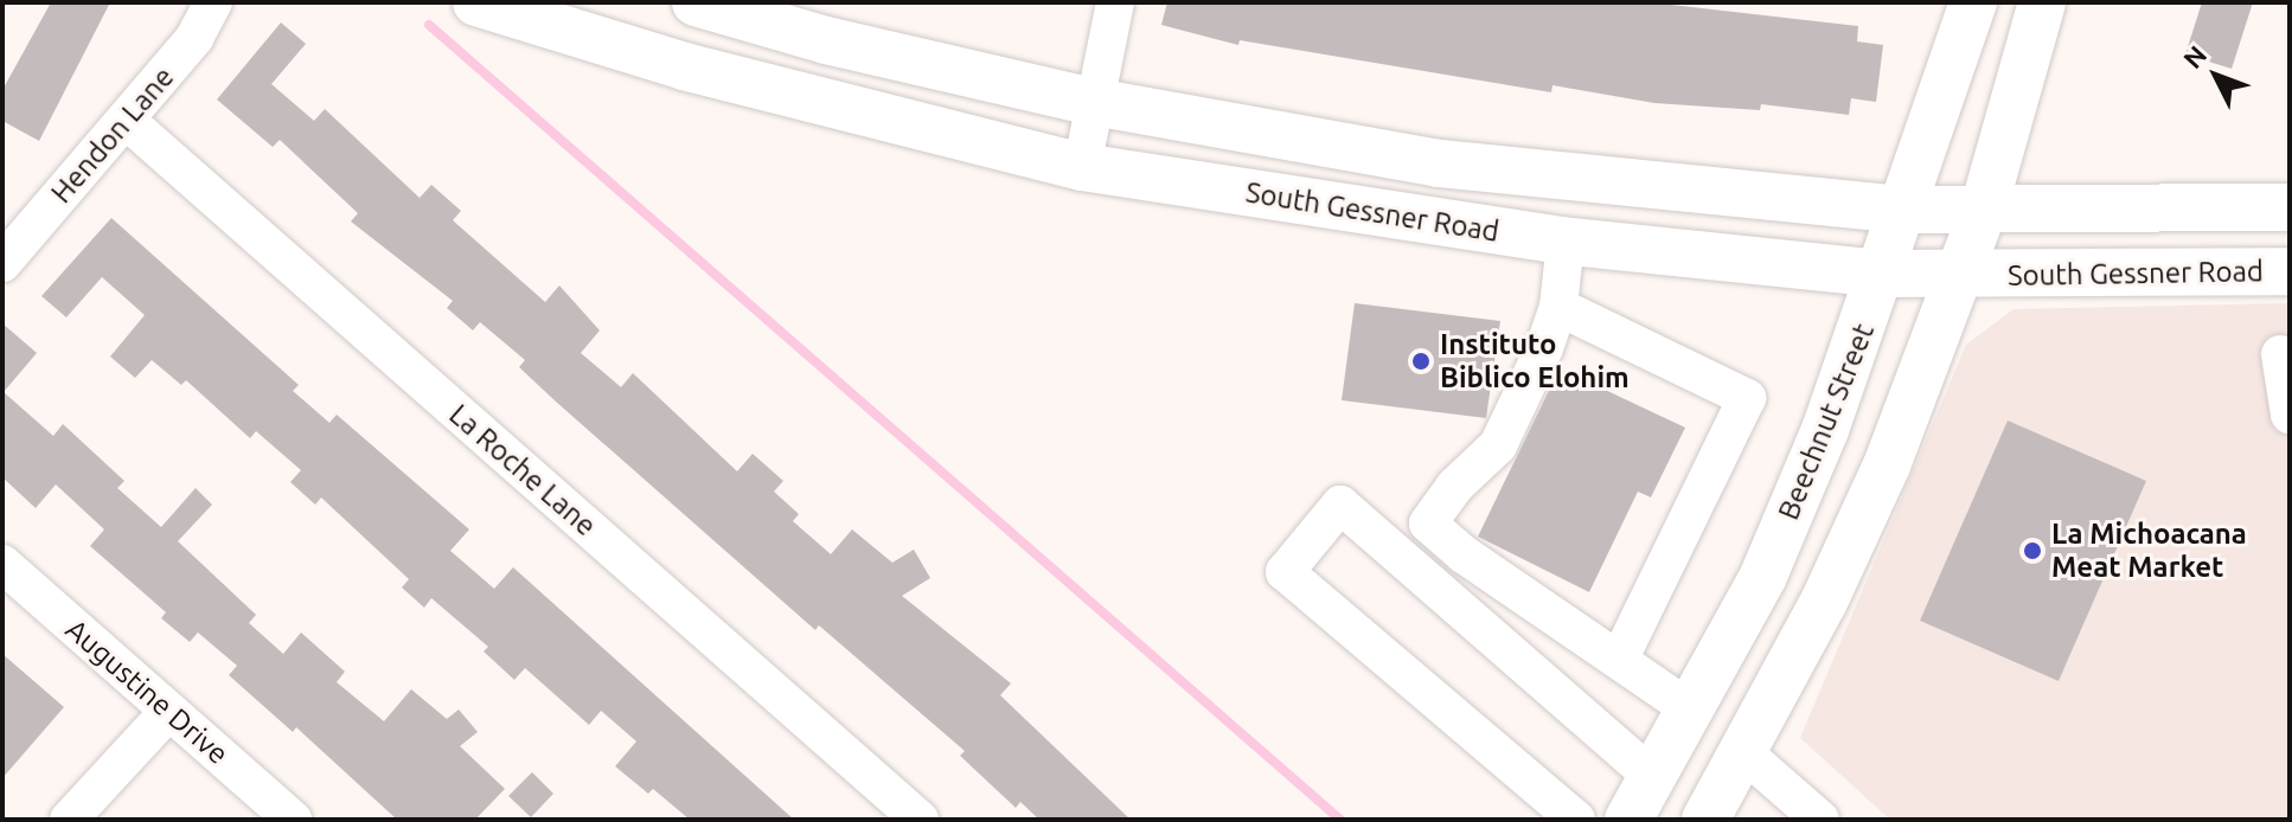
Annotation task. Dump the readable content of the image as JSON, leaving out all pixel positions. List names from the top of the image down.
{
  "streets": {
    "main road": ["South Gessner Road", "Beechnut Street"],
    "street": ["Hendon Lane", "La Roche Lane", "Augustine Drive"]
  },
  "crossings": [
    ["Hendon Lane", "La Roche Lane"],
    ["South Gessner Road", "Beechnut Street"]
  ],
  "places": ["Instituto Biblico Elohim", "La Michoacana Meat Market"],
  "north": "top left"
}
